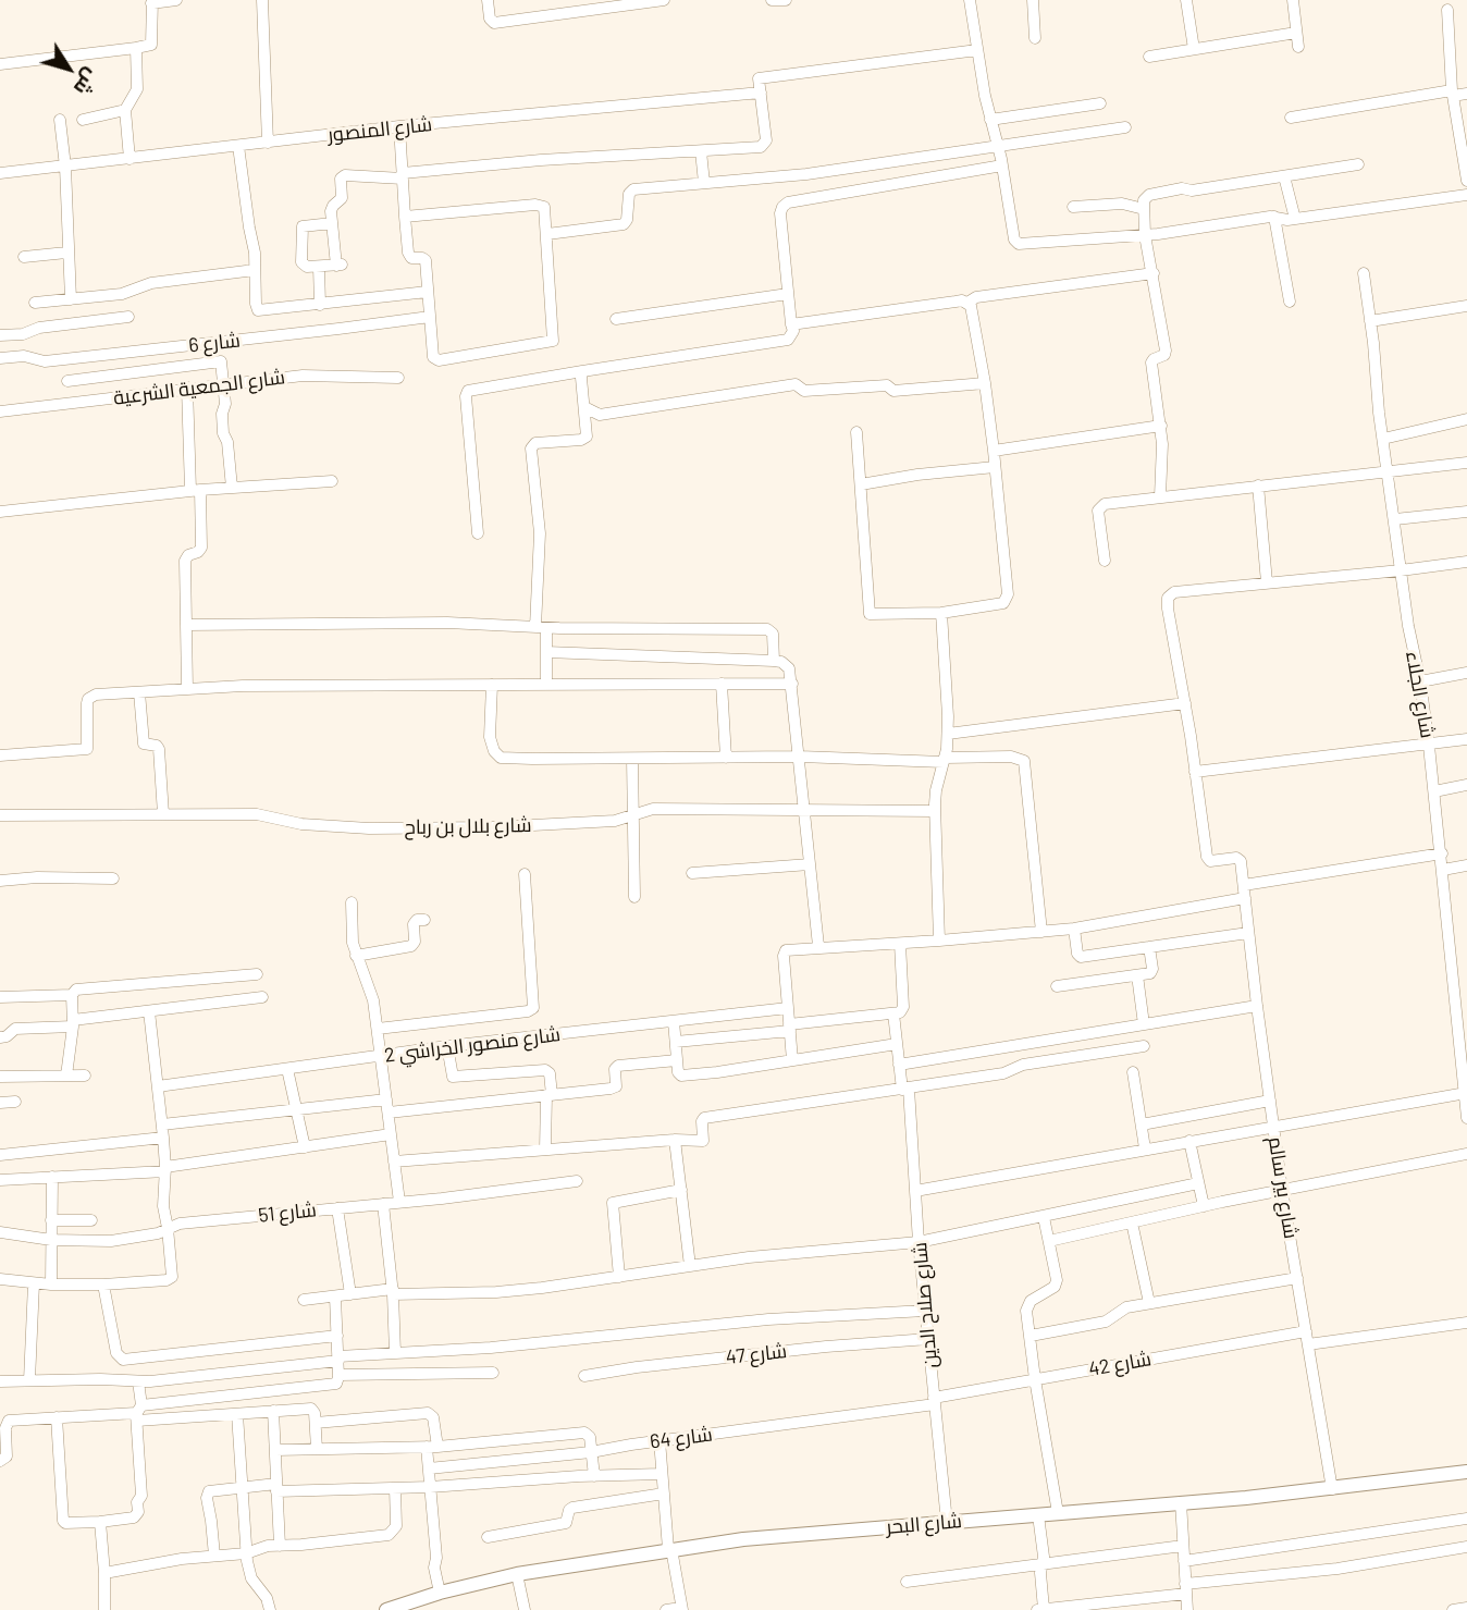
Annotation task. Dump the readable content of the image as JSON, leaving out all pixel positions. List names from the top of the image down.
{
  "streets": {
    "street": [
      "شارع المنصور",
      "شارع 6",
      "شارع الجمعية الشرعية",
      "شارع الجلاء",
      "شارع بلال بن رباح",
      "شارع منصور الخراشي 2",
      "شارع بير سالم",
      "شارع 51",
      "شارع صلاح الدين",
      "شارع 47",
      "شارع 42",
      "شارع 64",
      "شارع البحر"
    ]
  },
  "crossings": [
    ["شارع بير سالم", "شارع 42"],
    ["شارع بير سالم", "شارع البحر"],
    ["شارع صلاح الدين", "شارع 47"],
    ["شارع صلاح الدين", "شارع 42"],
    ["شارع صلاح الدين", "شارع 64"],
    ["شارع صلاح الدين", "شارع البحر"],
    ["شارع 42", "شارع 64"]
  ],
  "north": "bottom right"
}
